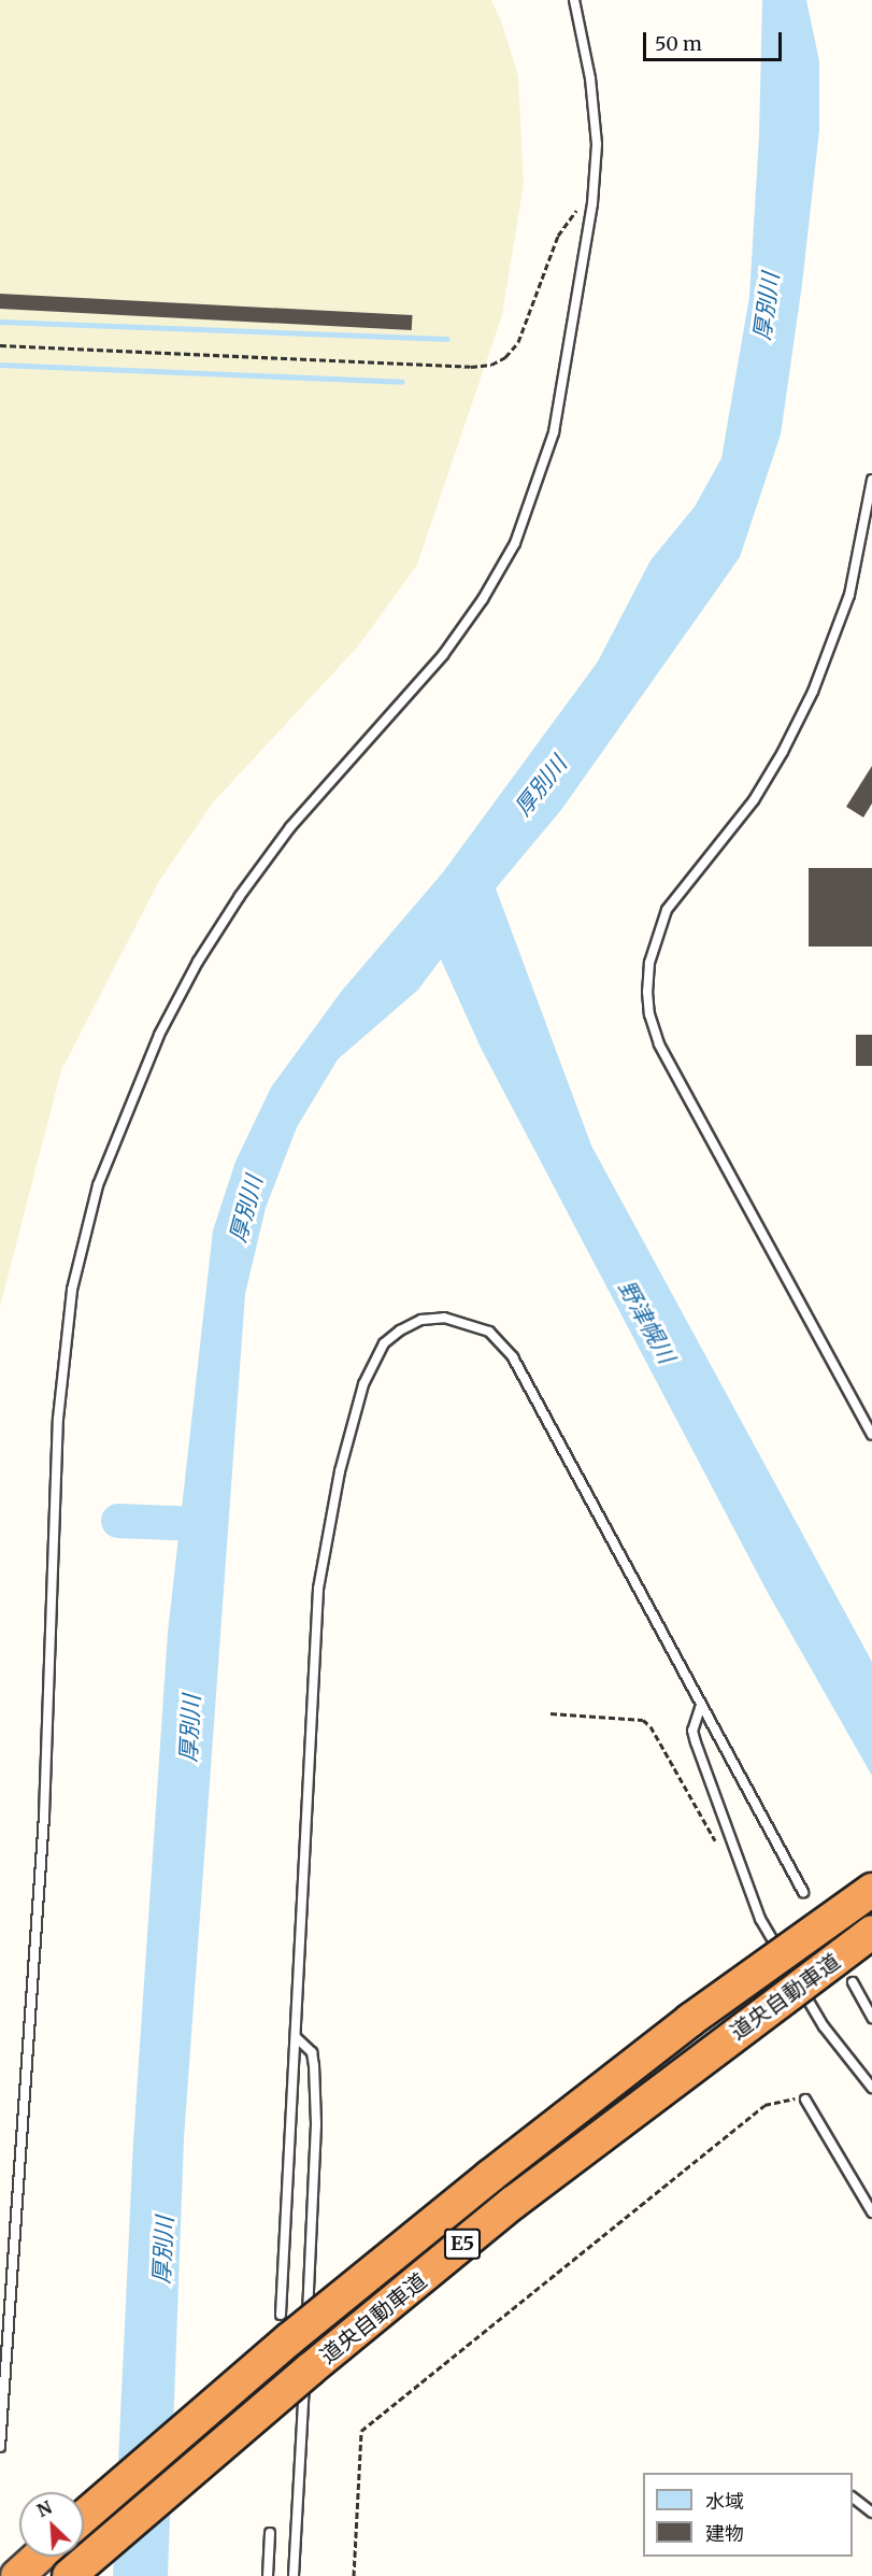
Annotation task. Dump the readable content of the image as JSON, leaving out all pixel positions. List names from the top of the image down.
{
  "streets": {
    "highway": ["道央自動車道", "E5"]
  },
  "water": ["厚別川", "野津幌川"],
  "legend": ["水域", "建物"],
  "scale_bar": "50 m",
  "north": "top left"
}
